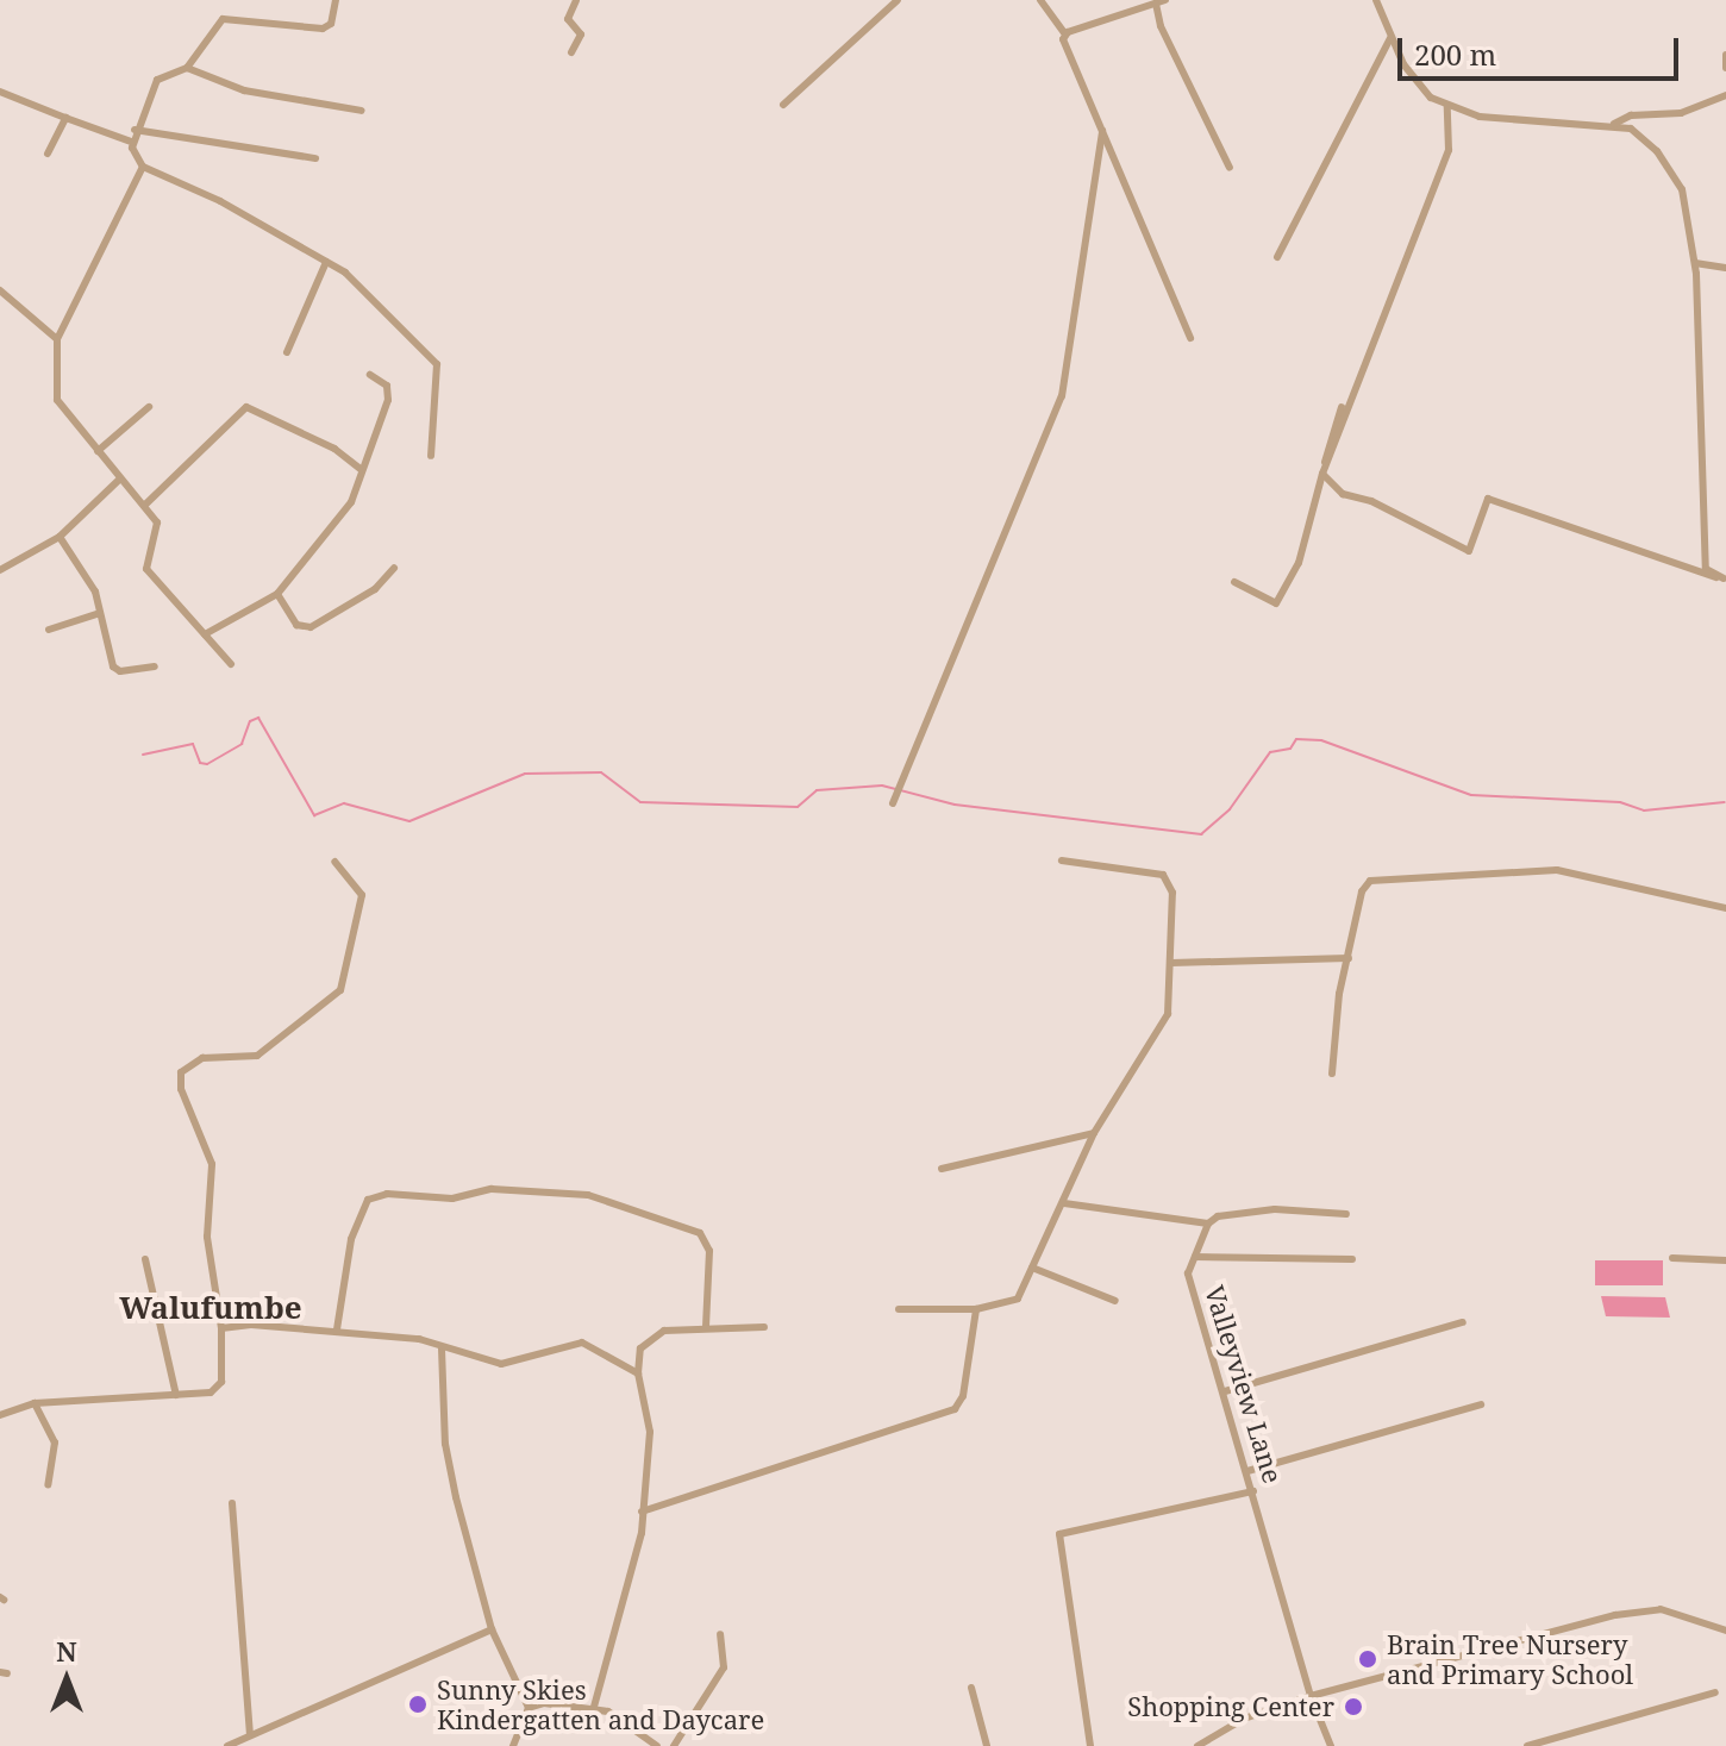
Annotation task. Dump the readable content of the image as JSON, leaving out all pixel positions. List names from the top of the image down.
{
  "streets": {
    "street": ["Valleyview Lane"]
  },
  "districts": ["Walufumbe"],
  "places": ["Brain Tree Nursery and Primary School", "Sunny Skies Kindergatten and Daycare", "Shopping Center"],
  "scale_bar": "200 m",
  "north": "top"
}
